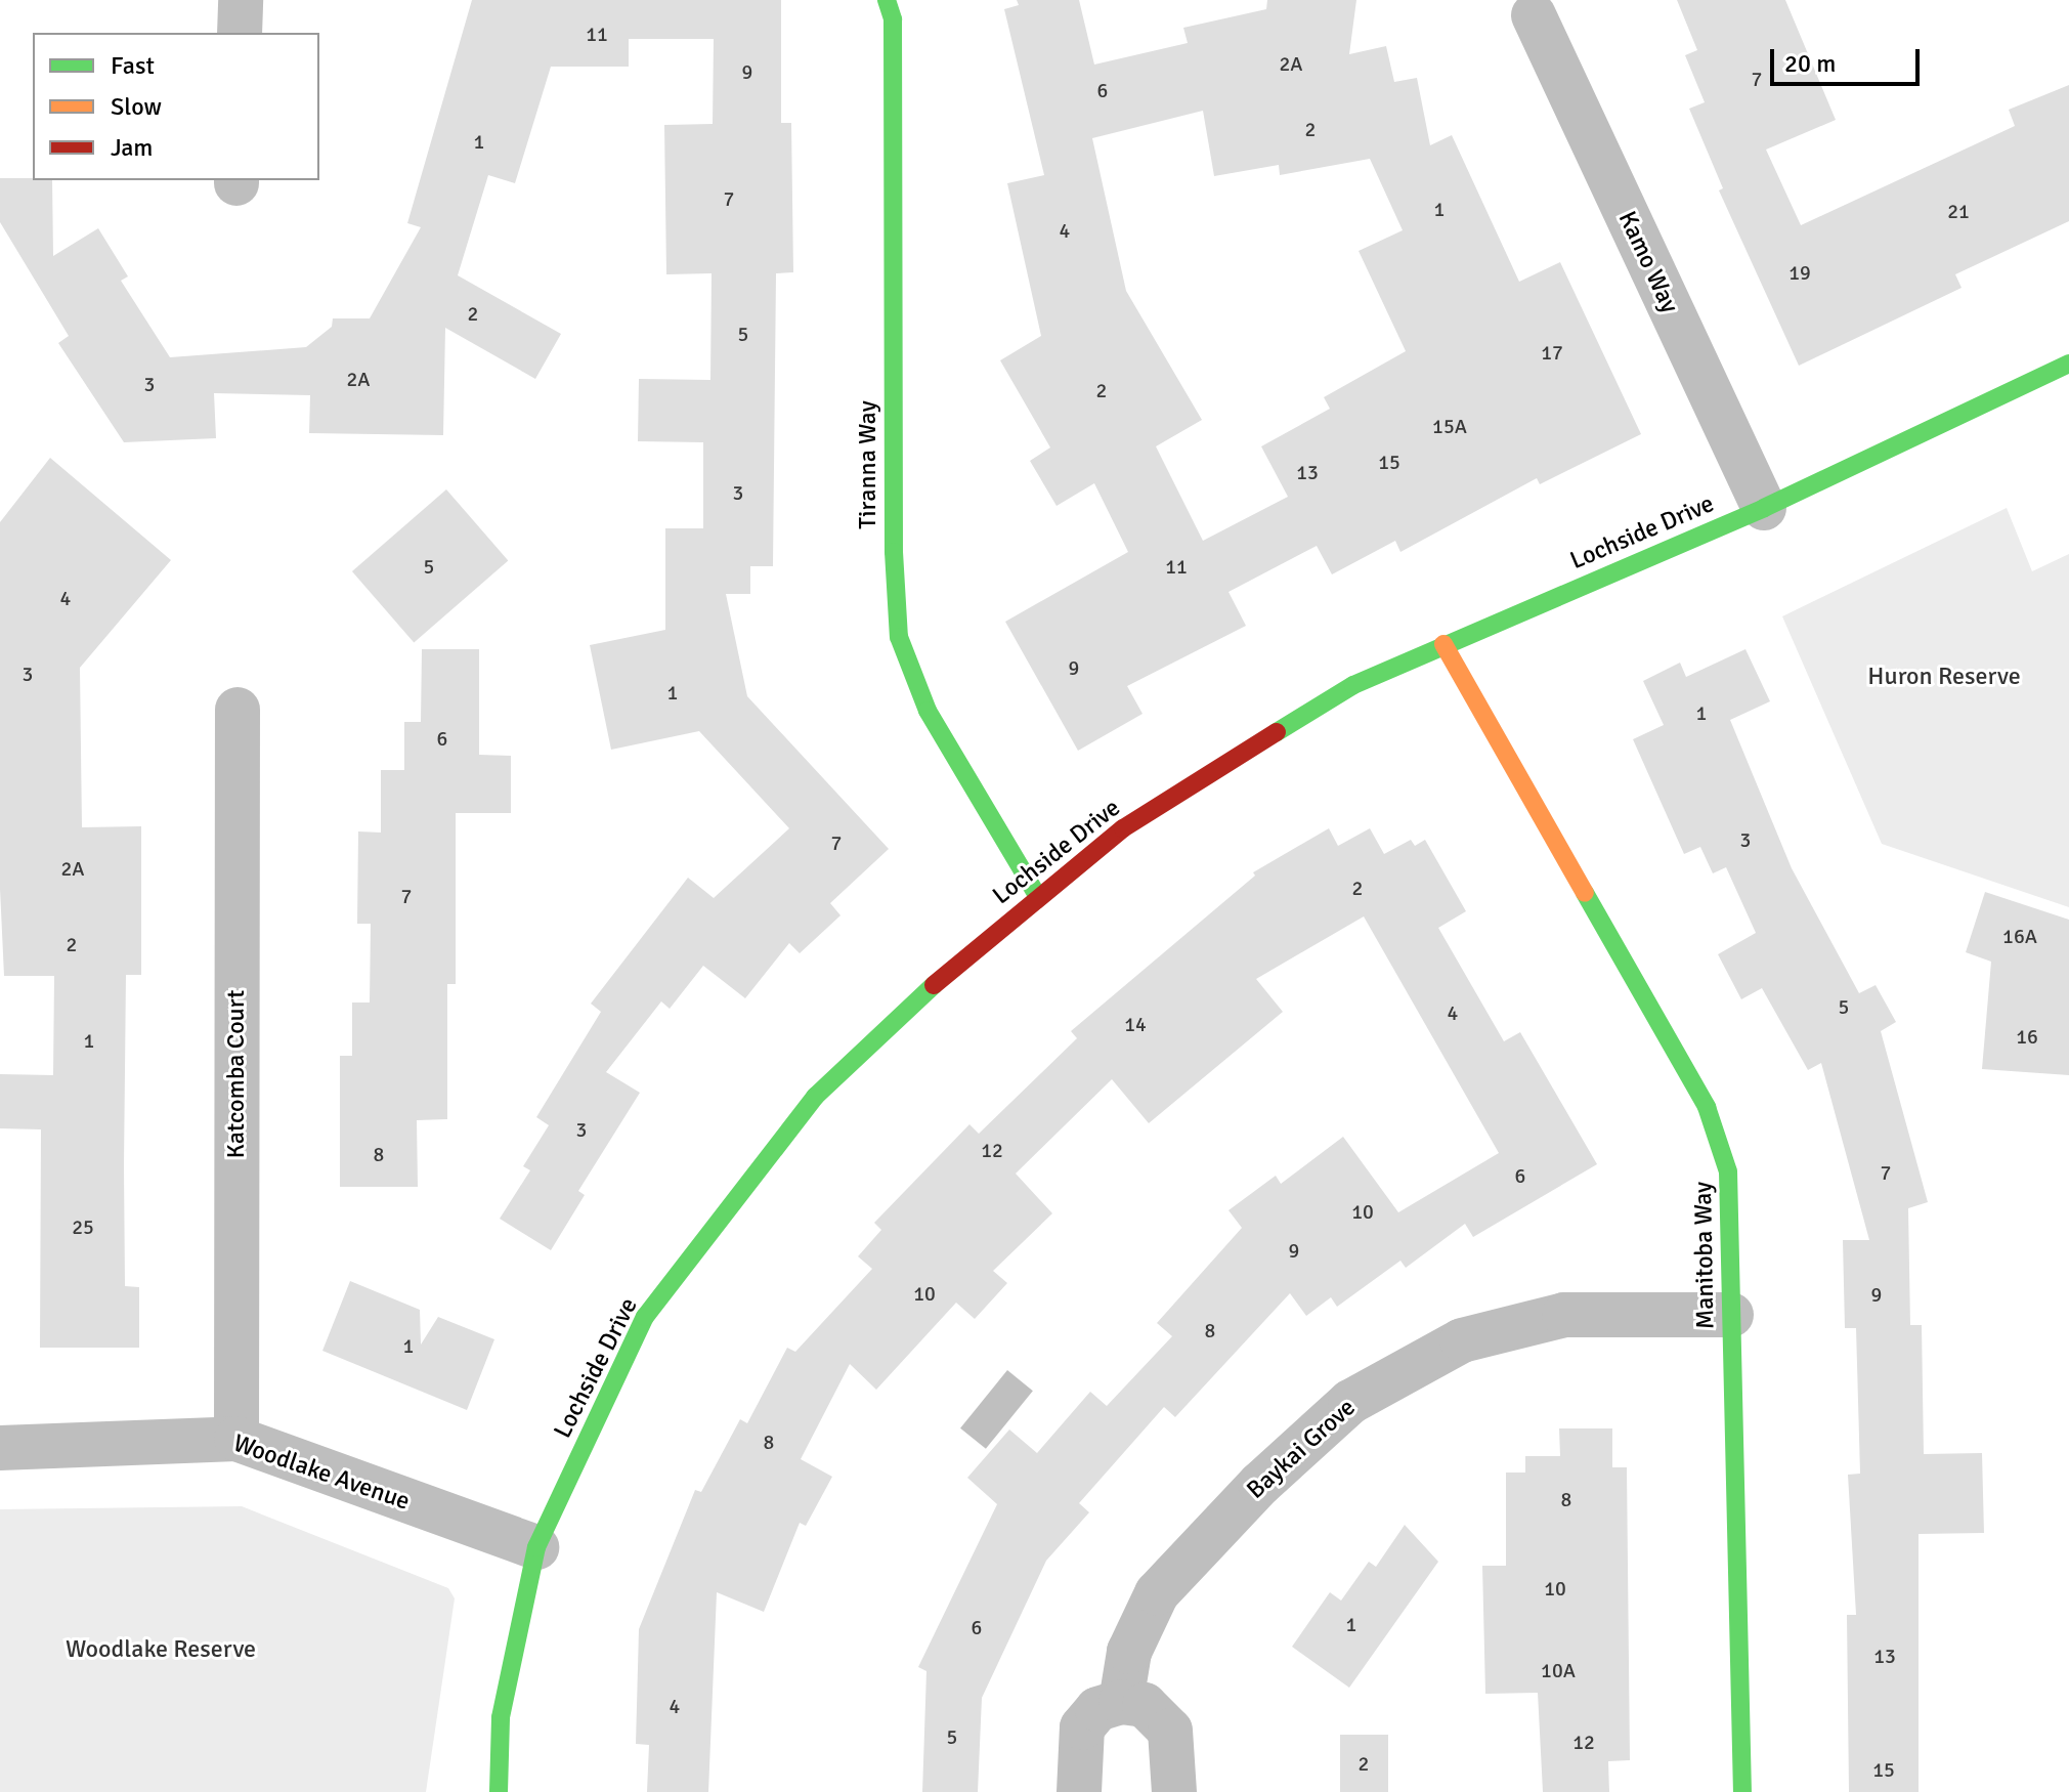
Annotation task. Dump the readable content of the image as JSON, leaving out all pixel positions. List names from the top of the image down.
{
  "streets": {
    "street": [
      "Kamo Way",
      "Tiranna Way",
      "Lochside Drive",
      "Katcomba Court",
      "Manitoba Way",
      "Baykai Grove",
      "Woodlake Avenue"
    ]
  },
  "crossings": [
    ["Kamo Way", "Lochside Drive"],
    ["Tiranna Way", "Lochside Drive"],
    ["Lochside Drive", "Manitoba Way"],
    ["Lochside Drive", "Woodlake Avenue"],
    ["Katcomba Court", "Woodlake Avenue"],
    ["Manitoba Way", "Baykai Grove"]
  ],
  "parks": ["Huron Reserve", "Woodlake Reserve"],
  "house_numbers": [
    "11",
    "2A",
    "9",
    "7",
    "6",
    "2",
    "1",
    "7",
    "1",
    "21",
    "4",
    "19",
    "2",
    "5",
    "17",
    "2A",
    "3",
    "2",
    "15A",
    "15",
    "13",
    "3",
    "5",
    "11",
    "4",
    "9",
    "3",
    "1",
    "1",
    "6",
    "3",
    "7",
    "2A",
    "2",
    "7",
    "16A",
    "2",
    "5",
    "4",
    "14",
    "16",
    "1",
    "3",
    "12",
    "8",
    "7",
    "6",
    "10",
    "25",
    "9",
    "10",
    "9",
    "8",
    "1",
    "8",
    "8",
    "10",
    "1",
    "6",
    "13",
    "10A",
    "4",
    "5",
    "12",
    "2",
    "15"
  ],
  "legend": ["Fast", "Slow", "Jam"],
  "scale_bar": "20 m"
}
